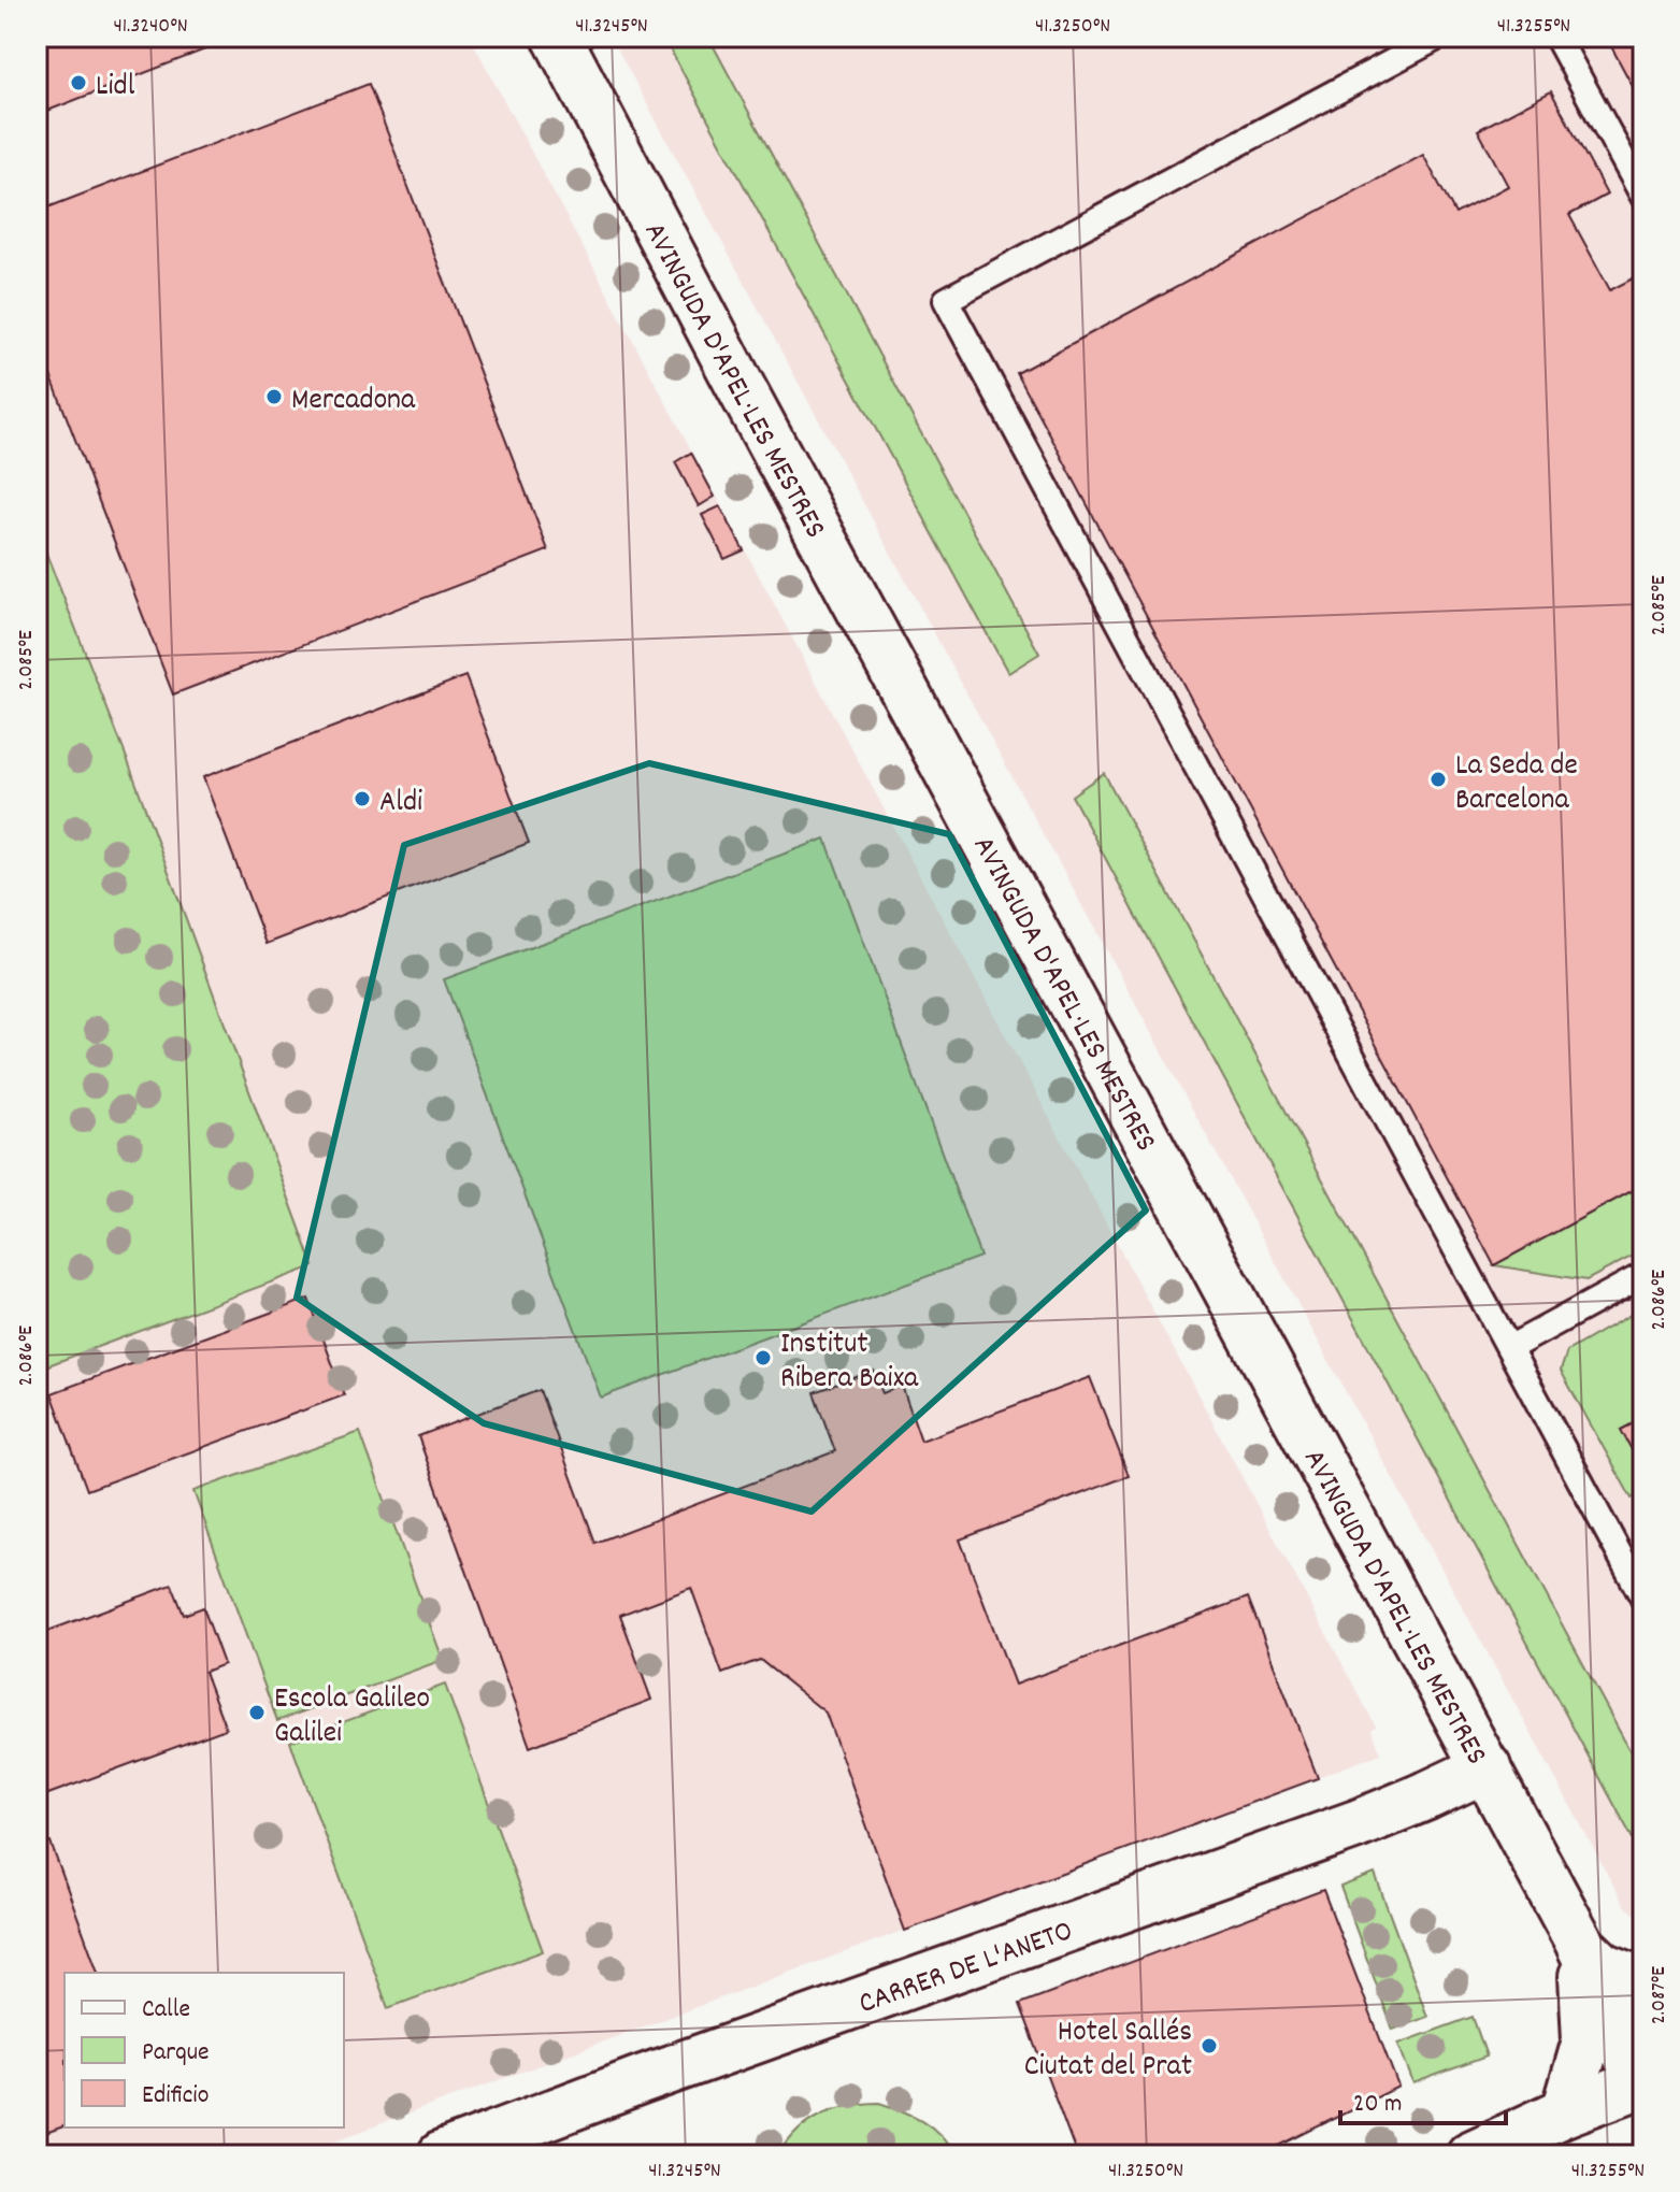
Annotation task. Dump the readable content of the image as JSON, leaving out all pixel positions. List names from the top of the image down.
{
  "streets": {
    "street": ["AVINGUDA D'APEL·LES MESTRES", "CARRER DE L'ANETO"]
  },
  "crossings": [
    ["AVINGUDA D'APEL·LES MESTRES", "CARRER DE L'ANETO"]
  ],
  "places": [
    "Lidl",
    "Mercadona",
    "La Seda de Barcelona",
    "Aldi",
    "Institut Ribera Baixa",
    "Escola Galileo Galilei",
    "Hotel Sallés Ciutat del Prat"
  ],
  "legend": ["Calle", "Parque", "Edificio"],
  "scale_bar": "20 m",
  "coordinates": [
    "41.3240°N",
    "41.3245°N",
    "41.3250°N",
    "41.3255°N",
    "2.085°E",
    "2.086°E",
    "2.087°E"
  ]
}
